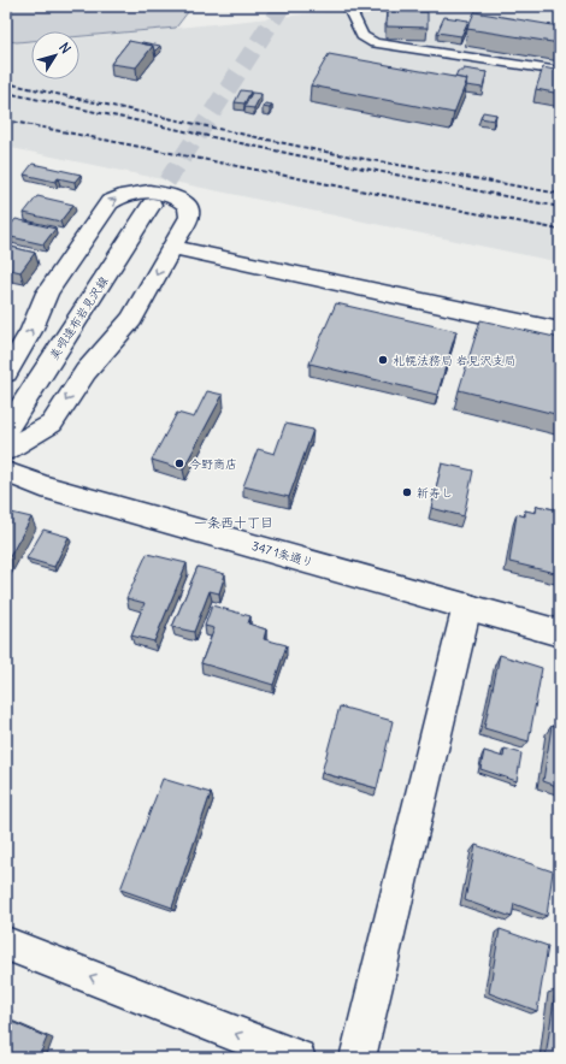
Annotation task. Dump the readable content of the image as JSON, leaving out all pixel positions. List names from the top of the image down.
{
  "streets": {
    "street": ["美唄達布岩見沢線", "347 1条通り"]
  },
  "districts": ["一条西十丁目"],
  "places": ["札幌法務局 岩見沢支局", "今野商店", "新寿し"],
  "north": "top right"
}
